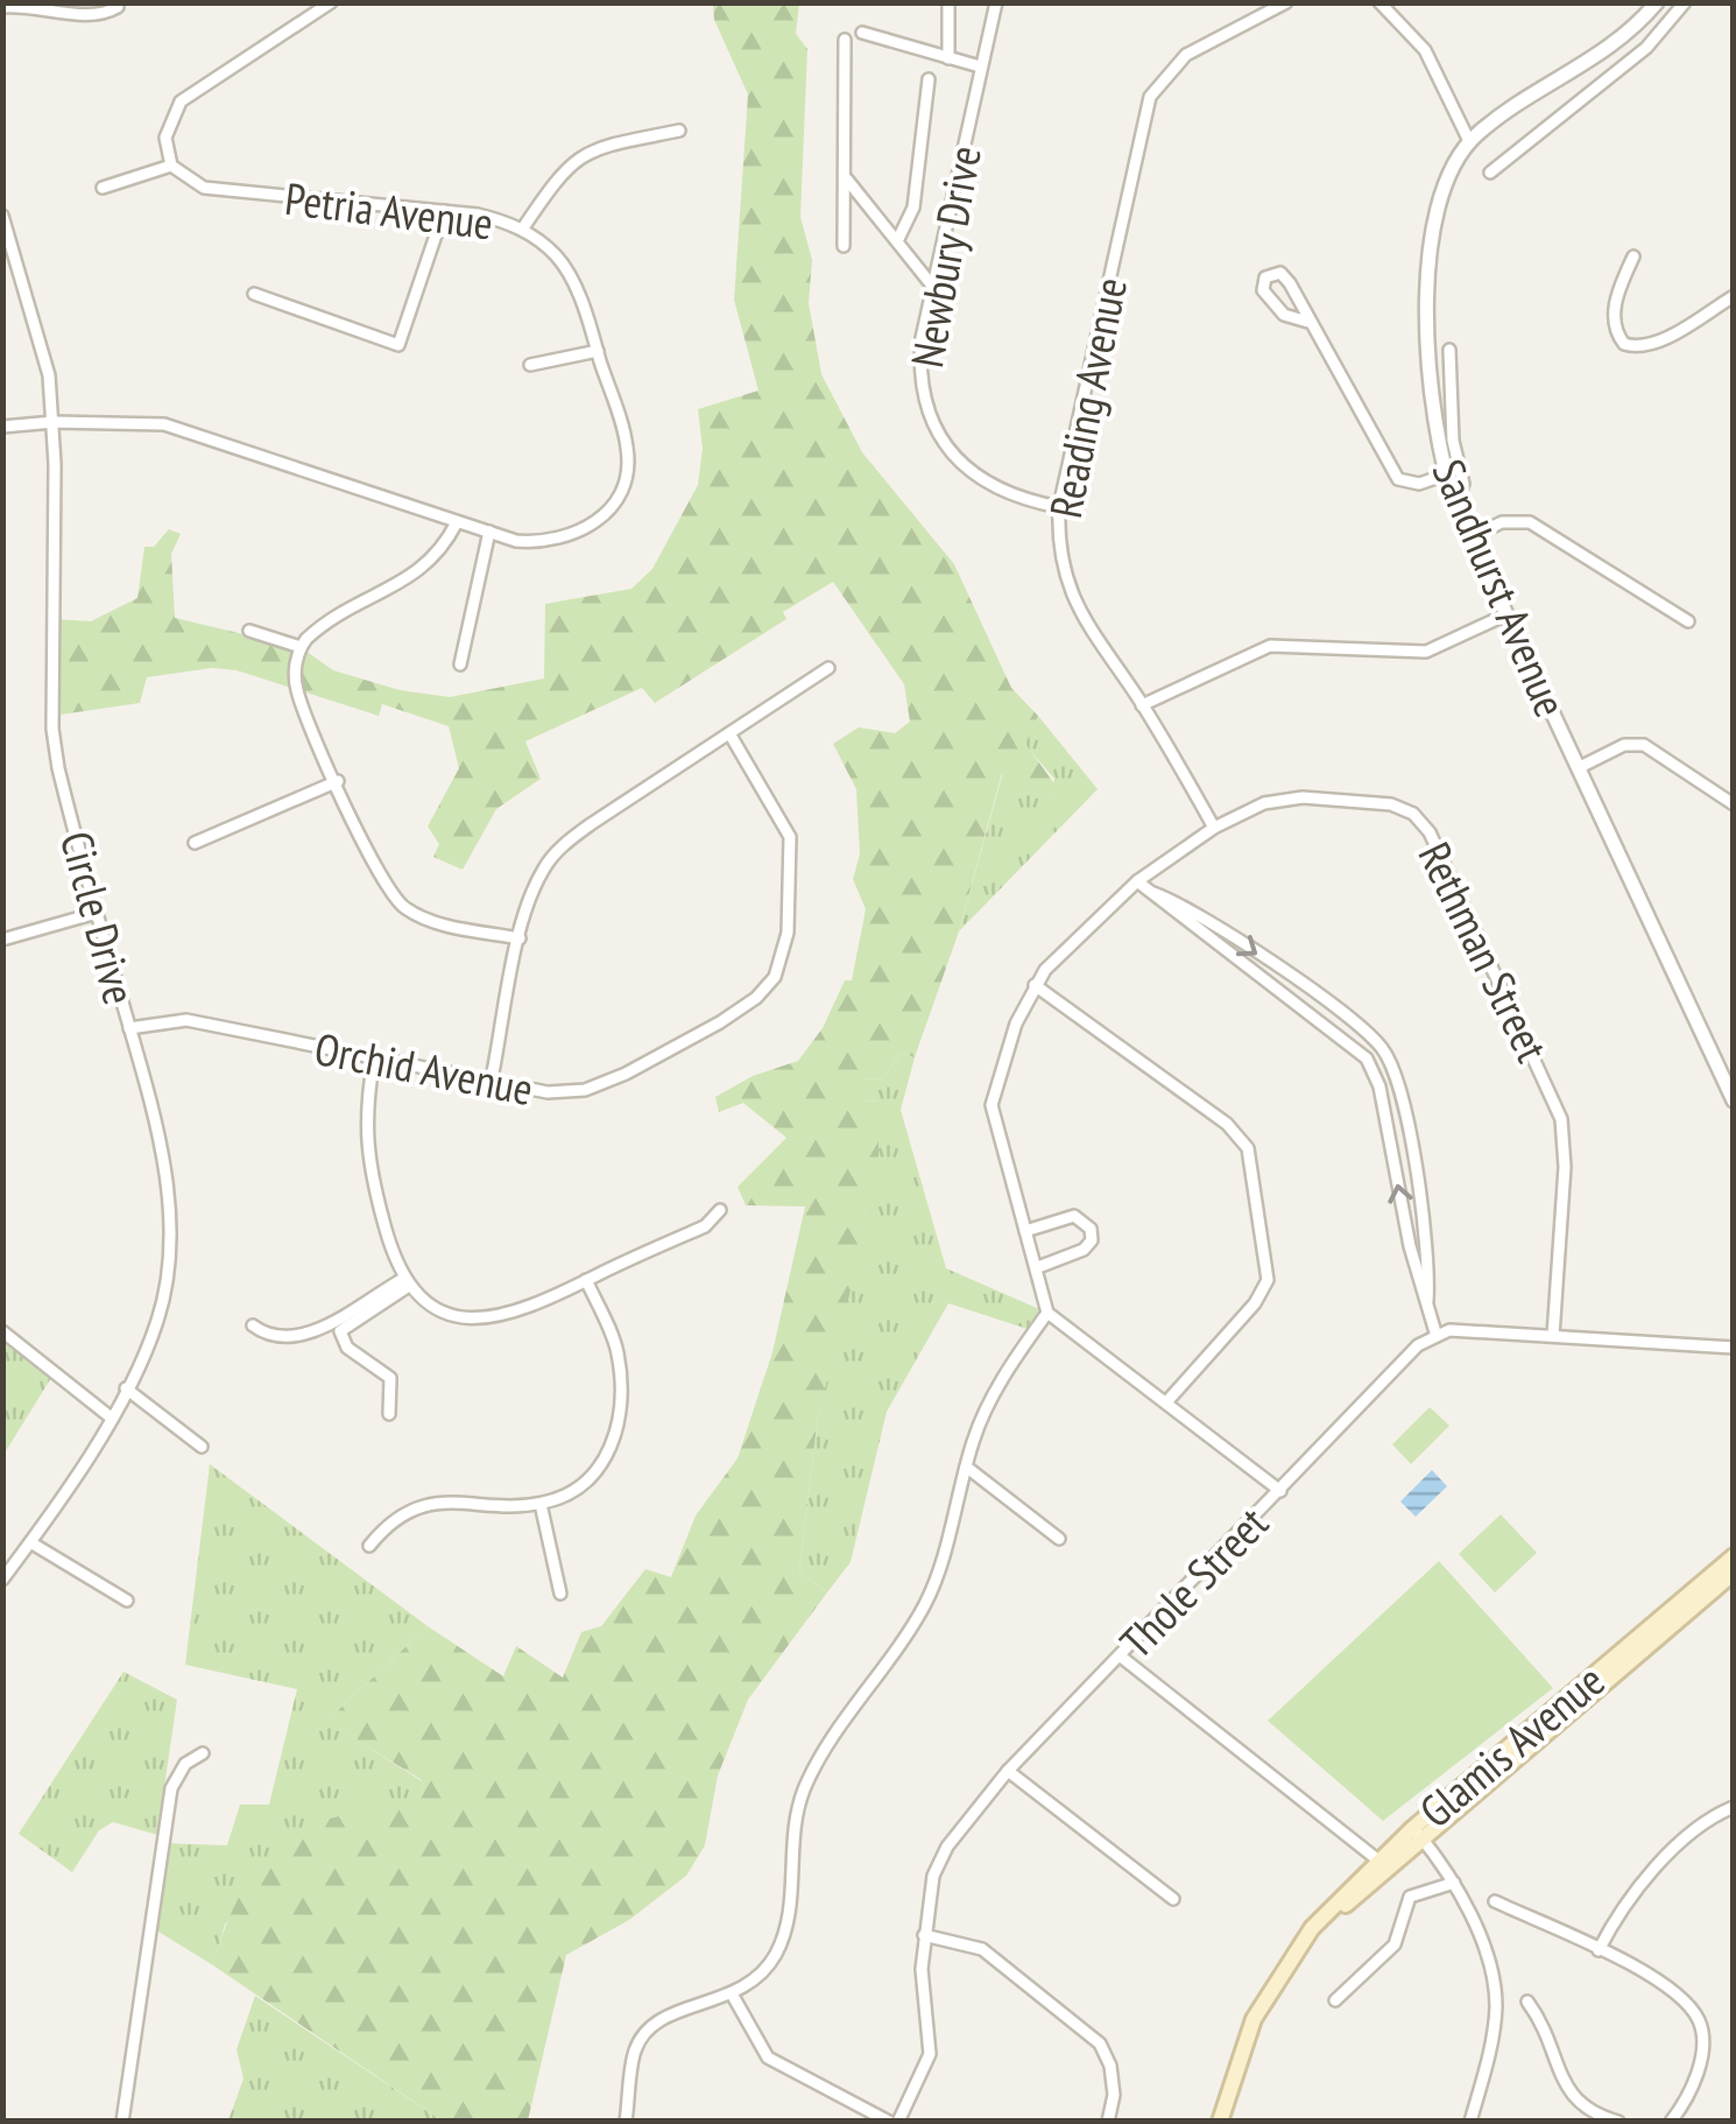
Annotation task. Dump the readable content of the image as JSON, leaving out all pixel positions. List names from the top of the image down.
{
  "streets": {
    "main road": ["Glamis Avenue"],
    "street": [
      "Petria Avenue",
      "Newbury Drive",
      "Reading Avenue",
      "Sandhurst Avenue",
      "Circle Drive",
      "Rethman Street",
      "Orchid Avenue",
      "Thole Street"
    ]
  },
  "crossings": [
    ["Petria Avenue", "Circle Drive"],
    ["Newbury Drive", "Reading Avenue"],
    ["Reading Avenue", "Rethman Street"],
    ["Circle Drive", "Orchid Avenue"]
  ]
}
